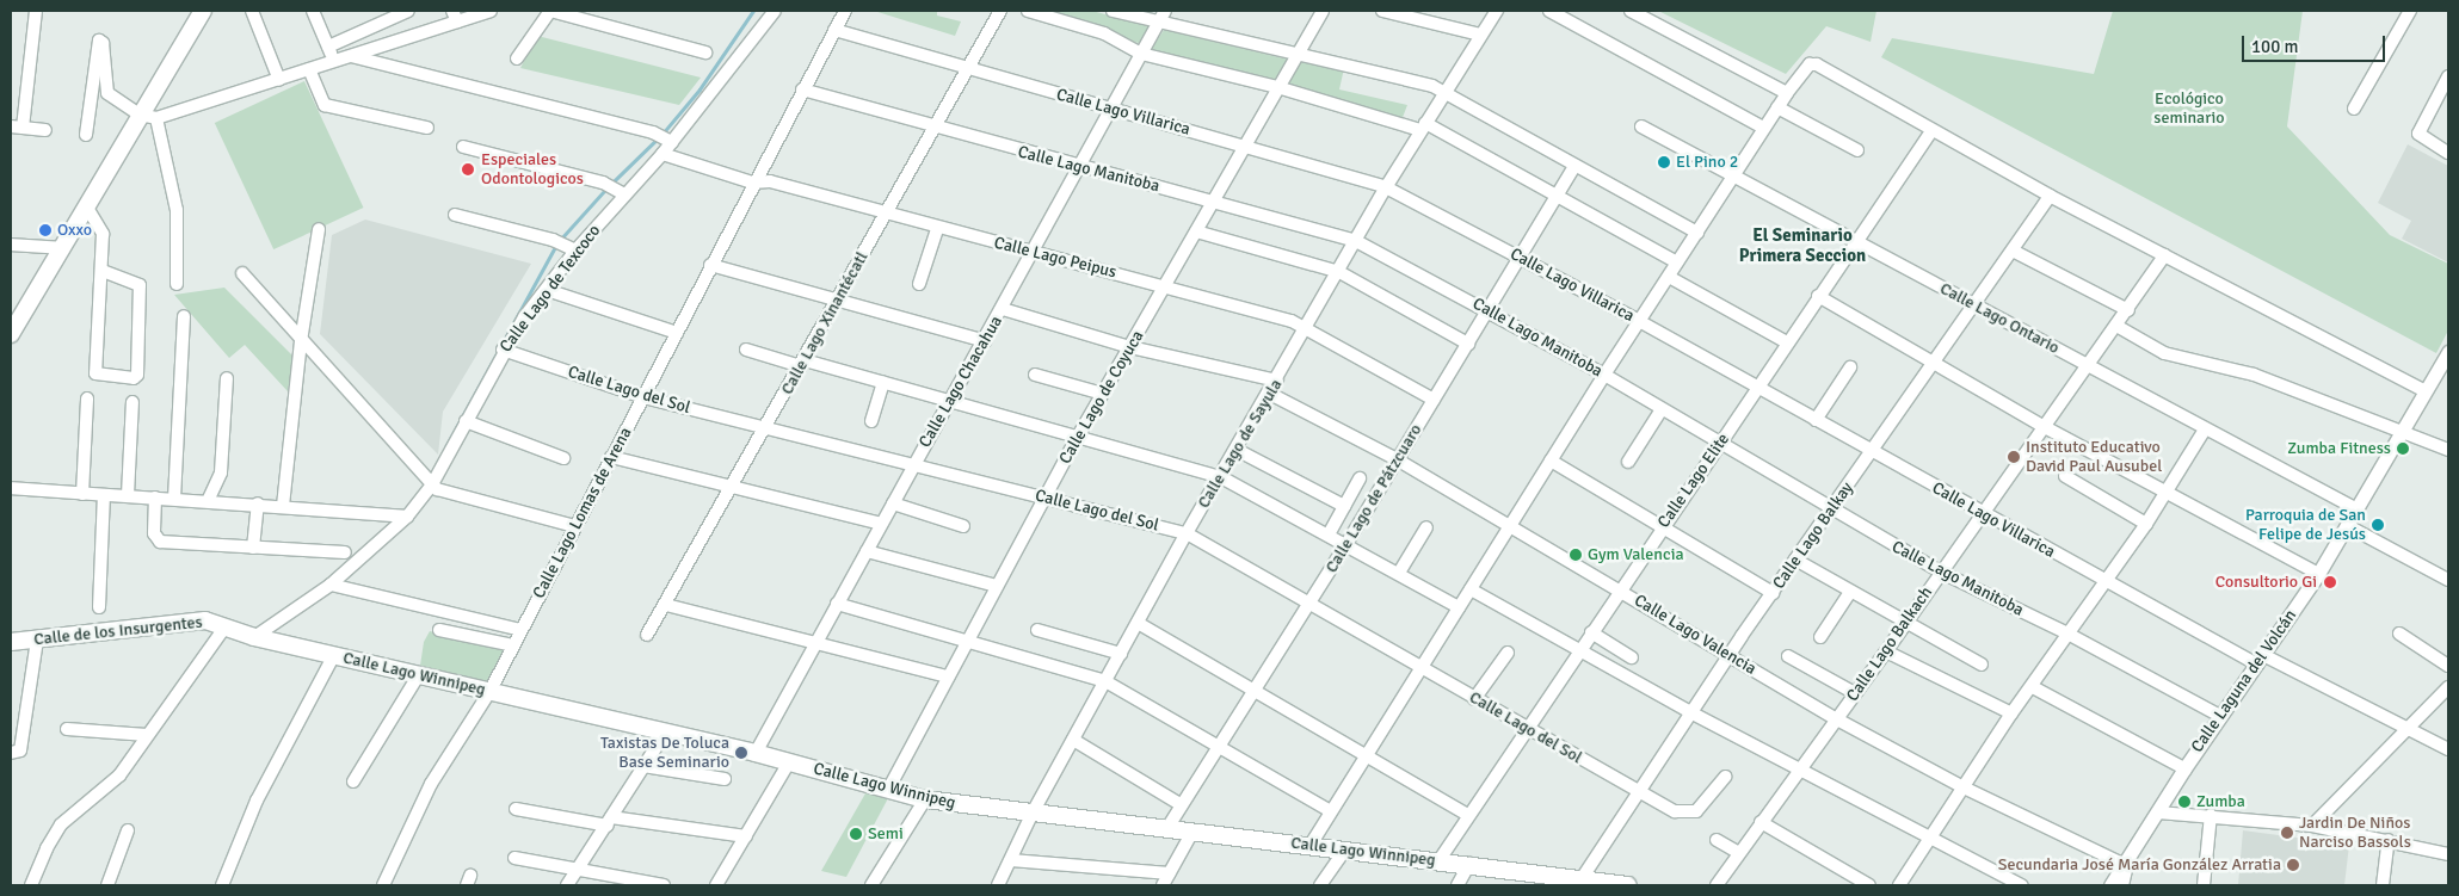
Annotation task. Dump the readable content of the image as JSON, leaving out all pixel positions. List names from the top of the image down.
{
  "streets": {
    "main road": ["Calle de los Insurgentes", "Calle Lago Winnipeg"],
    "street": [
      "Calle Lago Villarica",
      "Calle Lago Manitoba",
      "Calle Lago Peipus",
      "Calle Lago de Texcoco",
      "Calle Lago Ontario",
      "Calle Lago Xinantécatl",
      "Calle Lago Chacahua",
      "Calle Lago del Sol",
      "Calle Lago de Coyuca",
      "Calle Lago de Sayula",
      "Calle Lago Elite",
      "Calle Lago de Pátzcuaro",
      "Calle Lago Lomas de Arena",
      "Calle Lago Balkay",
      "Calle Lago Valencia",
      "Calle Lago Balkach",
      "Calle Laguna del Volcán"
    ]
  },
  "crossings": [
    ["Calle Lago Villarica", "Calle Lago Xinantécatl"],
    ["Calle Lago Villarica", "Calle Lago Chacahua"],
    ["Calle Lago Villarica", "Calle Lago de Coyuca"],
    ["Calle Lago Villarica", "Calle Lago de Sayula"],
    ["Calle Lago Villarica", "Calle Lago Elite"],
    ["Calle Lago Villarica", "Calle Lago de Pátzcuaro"],
    ["Calle Lago Villarica", "Calle Lago Lomas de Arena"],
    ["Calle Lago Villarica", "Calle Lago Balkay"],
    ["Calle Lago Villarica", "Calle Lago Balkach"],
    ["Calle Lago Villarica", "Calle Laguna del Volcán"],
    ["Calle Lago Manitoba", "Calle Lago Xinantécatl"],
    ["Calle Lago Manitoba", "Calle Lago Chacahua"],
    ["Calle Lago Manitoba", "Calle Lago de Coyuca"],
    ["Calle Lago Manitoba", "Calle Lago de Sayula"],
    ["Calle Lago Manitoba", "Calle Lago Elite"],
    ["Calle Lago Manitoba", "Calle Lago de Pátzcuaro"],
    ["Calle Lago Manitoba", "Calle Lago Lomas de Arena"],
    ["Calle Lago Manitoba", "Calle Lago Balkay"],
    ["Calle Lago Manitoba", "Calle Lago Balkach"],
    ["Calle Lago Manitoba", "Calle Laguna del Volcán"],
    ["Calle Lago Peipus", "Calle Lago de Texcoco"],
    ["Calle Lago Peipus", "Calle Lago Xinantécatl"],
    ["Calle Lago Peipus", "Calle Lago Chacahua"],
    ["Calle Lago Peipus", "Calle Lago de Coyuca"],
    ["Calle Lago Peipus", "Calle Lago de Sayula"],
    ["Calle Lago Peipus", "Calle Lago de Pátzcuaro"],
    ["Calle Lago Peipus", "Calle Lago Lomas de Arena"],
    ["Calle Lago de Texcoco", "Calle Lago del Sol"],
    ["Calle Lago de Texcoco", "Calle Lago Winnipeg"],
    ["Calle Lago Ontario", "Calle Lago Elite"],
    ["Calle Lago Ontario", "Calle Lago Balkay"],
    ["Calle Lago Ontario", "Calle Lago Balkach"],
    ["Calle Lago Ontario", "Calle Laguna del Volcán"],
    ["Calle Lago Xinantécatl", "Calle Lago del Sol"],
    ["Calle Lago Chacahua", "Calle Lago del Sol"],
    ["Calle Lago Chacahua", "Calle Lago Winnipeg"],
    ["Calle Lago del Sol", "Calle Lago de Coyuca"],
    ["Calle Lago del Sol", "Calle Lago de Sayula"],
    ["Calle Lago del Sol", "Calle Lago Elite"],
    ["Calle Lago del Sol", "Calle Lago de Pátzcuaro"],
    ["Calle Lago del Sol", "Calle Lago Lomas de Arena"],
    ["Calle Lago del Sol", "Calle Lago Balkay"],
    ["Calle Lago de Coyuca", "Calle Lago Winnipeg"],
    ["Calle Lago de Sayula", "Calle Lago Valencia"],
    ["Calle Lago de Sayula", "Calle Lago Winnipeg"],
    ["Calle Lago Elite", "Calle Lago Valencia"],
    ["Calle Lago Elite", "Calle Lago Winnipeg"],
    ["Calle Lago de Pátzcuaro", "Calle Lago Valencia"],
    ["Calle Lago de Pátzcuaro", "Calle Lago Winnipeg"],
    ["Calle Lago Lomas de Arena", "Calle Lago Winnipeg"],
    ["Calle Lago Balkay", "Calle Lago Valencia"],
    ["Calle Lago Balkay", "Calle Lago Winnipeg"],
    ["Calle de los Insurgentes", "Calle Lago Winnipeg"],
    ["Calle Lago Valencia", "Calle Lago Balkach"],
    ["Calle Lago Valencia", "Calle Laguna del Volcán"]
  ],
  "districts": ["El Seminario Primera Seccion"],
  "parks": ["Ecológico seminario"],
  "places": [
    "El Pino 2",
    "Especiales Odontologicos",
    "Oxxo",
    "Zumba Fitness",
    "Instituto Educativo David Paul Ausubel",
    "Parroquia de San Felipe de Jesús",
    "Gym Valencia",
    "Consultorio Gi",
    "Taxistas De Toluca Base Seminario",
    "Zumba",
    "Jardin De Niños Narciso Bassols",
    "Semi",
    "Secundaria José María González Arratia"
  ],
  "scale_bar": "100 m"
}
